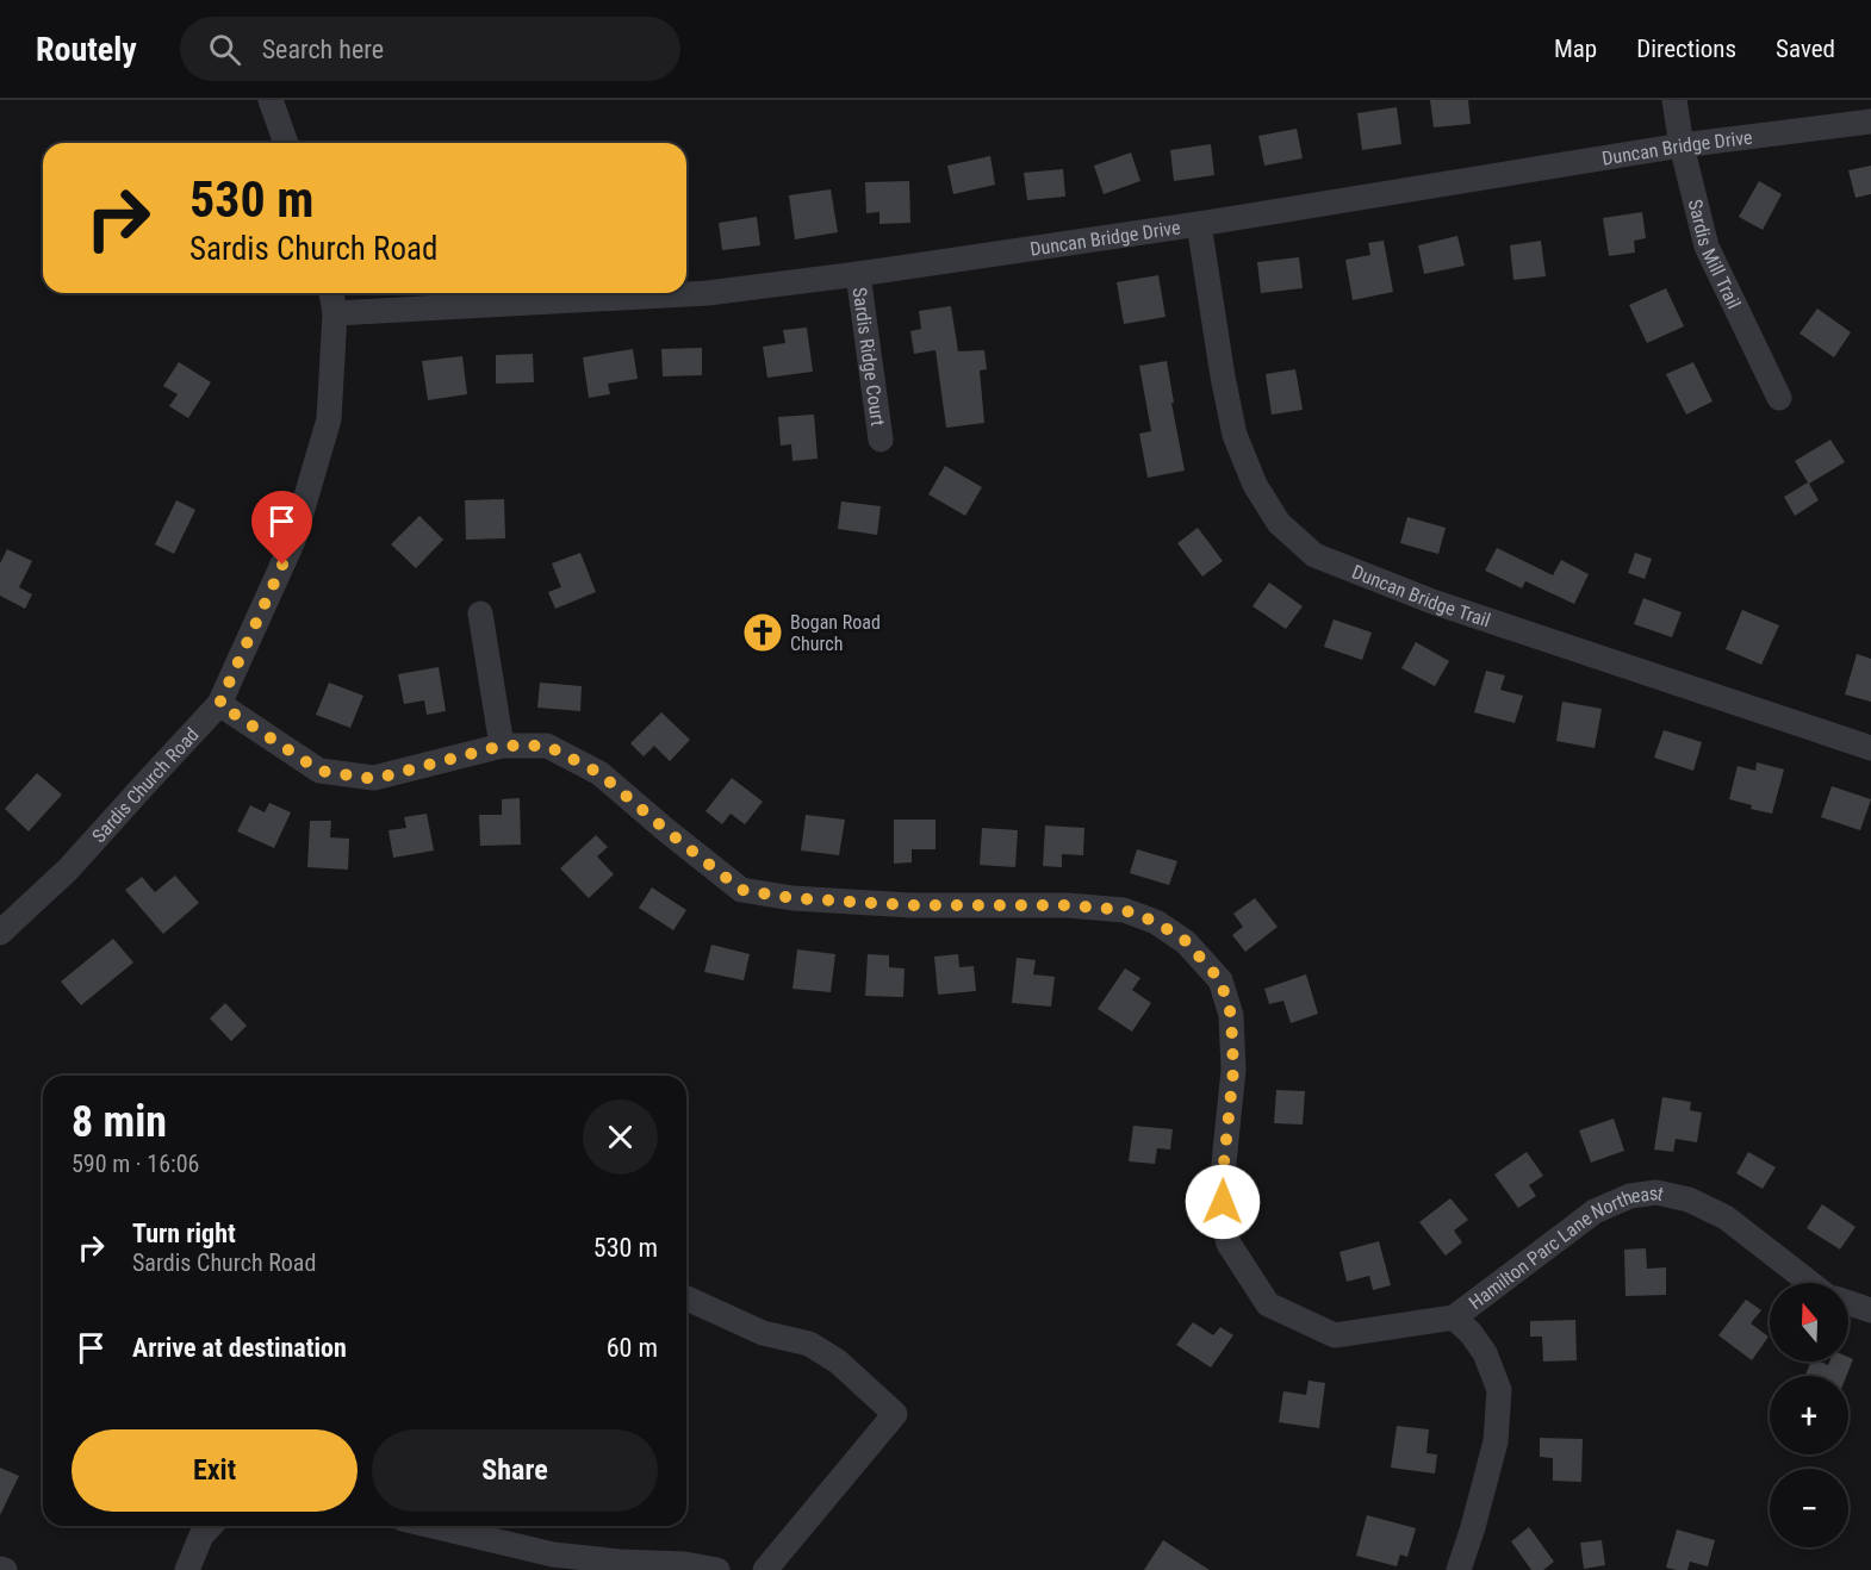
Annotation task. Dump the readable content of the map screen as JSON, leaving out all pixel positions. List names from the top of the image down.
{
  "streets": {
    "street": [
      "Duncan Bridge Drive",
      "Sardis Mill Trail",
      "Sardis Ridge Court",
      "Duncan Bridge Trail",
      "Sardis Church Road",
      "Hamilton Parc Lane Northeast"
    ]
  },
  "crossings": [
    ["Duncan Bridge Drive", "Sardis Mill Trail"],
    ["Duncan Bridge Drive", "Sardis Ridge Court"],
    ["Duncan Bridge Drive", "Duncan Bridge Trail"],
    ["Duncan Bridge Drive", "Sardis Church Road"],
    ["Sardis Church Road", "Hamilton Parc Lane Northeast"]
  ],
  "places": {
    "church": ["Bogan Road Church"]
  },
  "north": "top",
  "page": {
    "header": "Routely",
    "search": "Search here",
    "nav": ["Map", "Directions", "Saved"],
    "turn": ["530 m", "Sardis Church Road"],
    "heading": ["8 min", "590 m · 16:06"],
    "list": [
      {
        "name": "Turn right",
        "note": "Sardis Church Road",
        "value": "530 m"
      },
      {
        "name": "Arrive at destination",
        "value": "60 m"
      }
    ],
    "map_buttons": ["+", "−"],
    "buttons": ["Exit", "Share"]
  }
}
